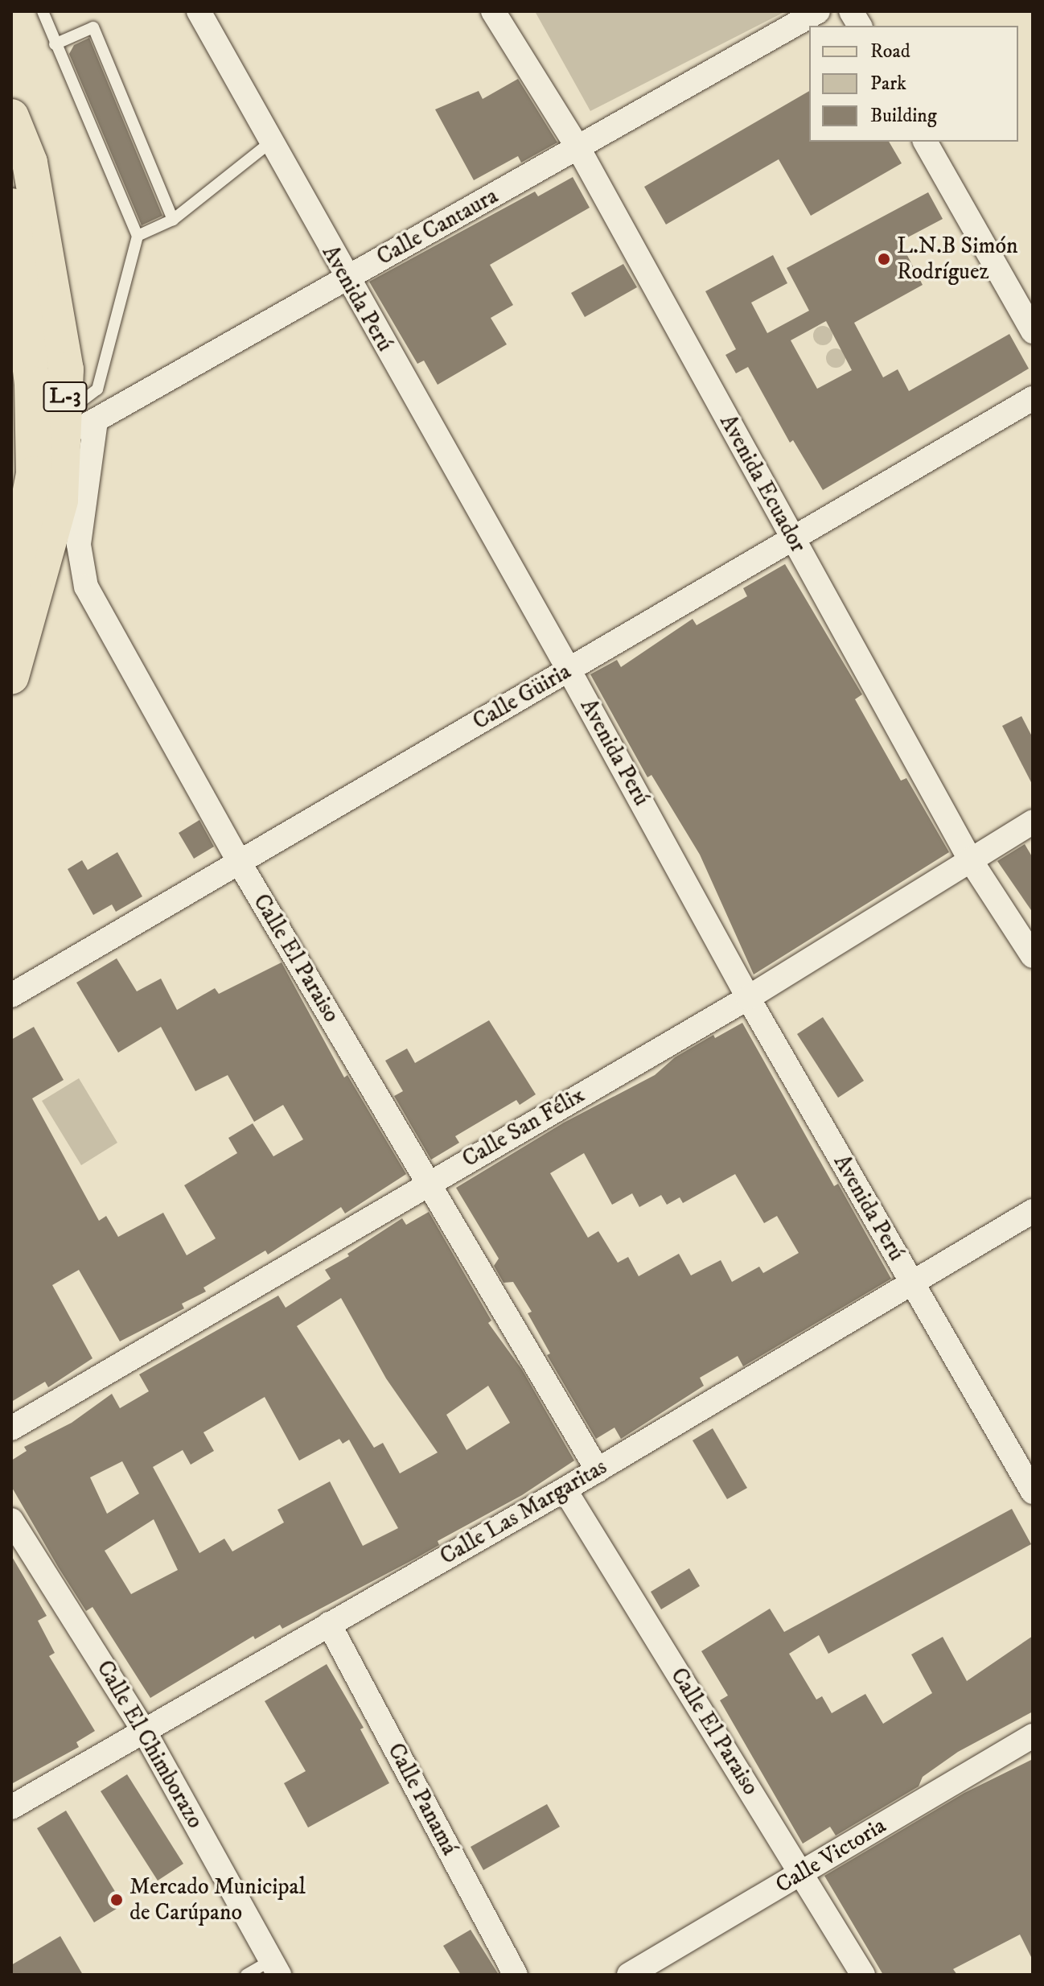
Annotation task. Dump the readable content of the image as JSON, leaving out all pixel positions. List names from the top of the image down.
{
  "streets": {
    "main road": ["L-3"],
    "street": [
      "Calle Cantaura",
      "Avenida Perú",
      "Avenida Ecuador",
      "Calle Güiria",
      "Calle El Paraiso",
      "Calle San Félix",
      "Calle Las Margaritas",
      "Calle El Chimborazo",
      "Calle Panamá",
      "Calle Victoria"
    ]
  },
  "crossings": [
    ["Calle Cantaura", "Avenida Perú"],
    ["Calle Cantaura", "L-3"],
    ["Calle Cantaura", "Avenida Ecuador"],
    ["Calle Cantaura", "Calle El Paraiso"],
    ["Avenida Perú", "Calle Güiria"],
    ["Avenida Perú", "Calle San Félix"],
    ["Avenida Perú", "Calle Las Margaritas"],
    ["L-3", "Calle El Paraiso"],
    ["Avenida Ecuador", "Calle Güiria"],
    ["Avenida Ecuador", "Calle San Félix"],
    ["Calle Güiria", "Calle El Paraiso"],
    ["Calle El Paraiso", "Calle San Félix"],
    ["Calle El Paraiso", "Calle Las Margaritas"],
    ["Calle El Paraiso", "Calle Victoria"],
    ["Calle Las Margaritas", "Calle El Chimborazo"],
    ["Calle Las Margaritas", "Calle Panamá"]
  ],
  "places": ["L.N.B Simón Rodríguez", "Mercado Municipal de Carúpano"],
  "legend": ["Road", "Park", "Building"]
}
